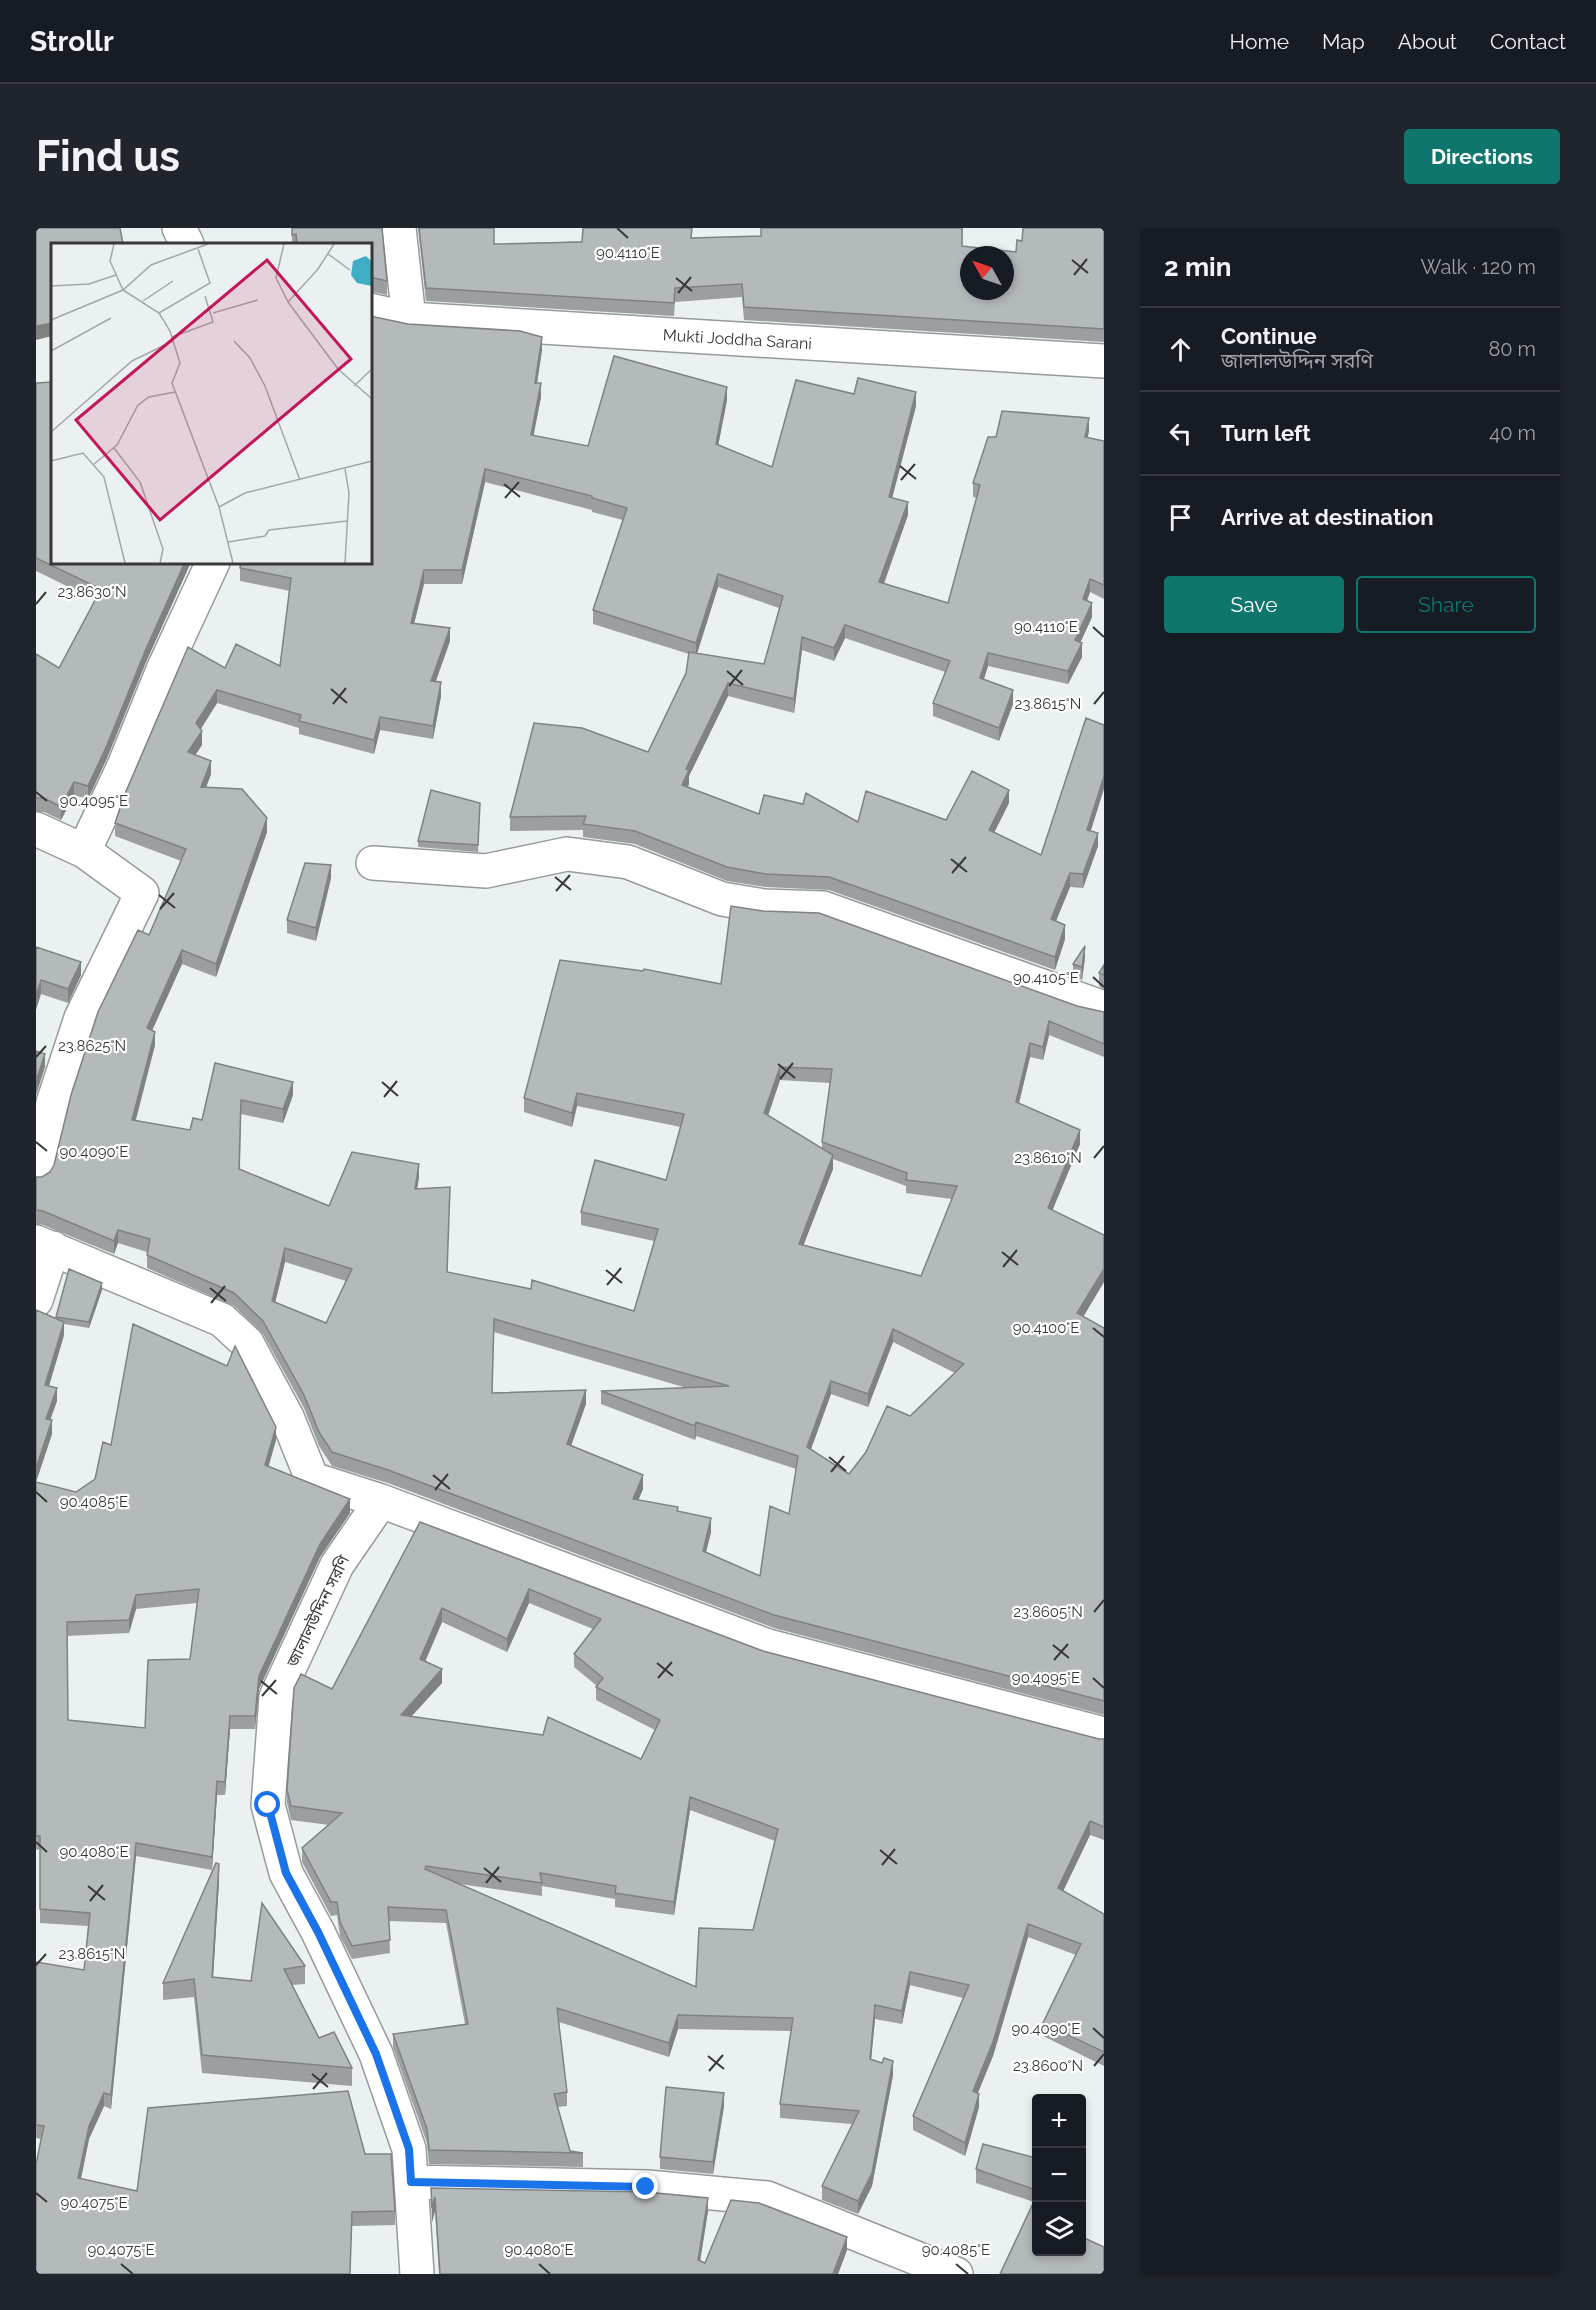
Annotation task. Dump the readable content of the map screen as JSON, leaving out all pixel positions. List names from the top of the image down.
{
  "streets": {
    "street": ["Mukti Joddha Sarani", "জালালউদ্দিন সরণি"]
  },
  "north": "top left",
  "page": {
    "header": "Strollr",
    "nav": [
      "Home",
      "Map",
      "About",
      "Contact"
    ],
    "buttons": [
      "Directions",
      ["Save", "Share"]
    ],
    "title": "Find us",
    "heading": ["2 min", "Walk · 120 m"],
    "list": [
      ["Continue", "জালালউদ্দিন সরণি", "80 m"],
      ["Turn left", "40 m"],
      "Arrive at destination"
    ],
    "map_buttons": ["+", "−"]
  },
  "coordinates": [
    "90.4110°E",
    "23.8630°N",
    "23.8615°N",
    "90.4095°E",
    "90.4105°E",
    "23.8625°N",
    "90.4090°E",
    "23.8610°N",
    "90.4100°E",
    "90.4085°E",
    "23.8605°N",
    "90.4080°E",
    "23.8600°N",
    "90.4075°E"
  ]
}
